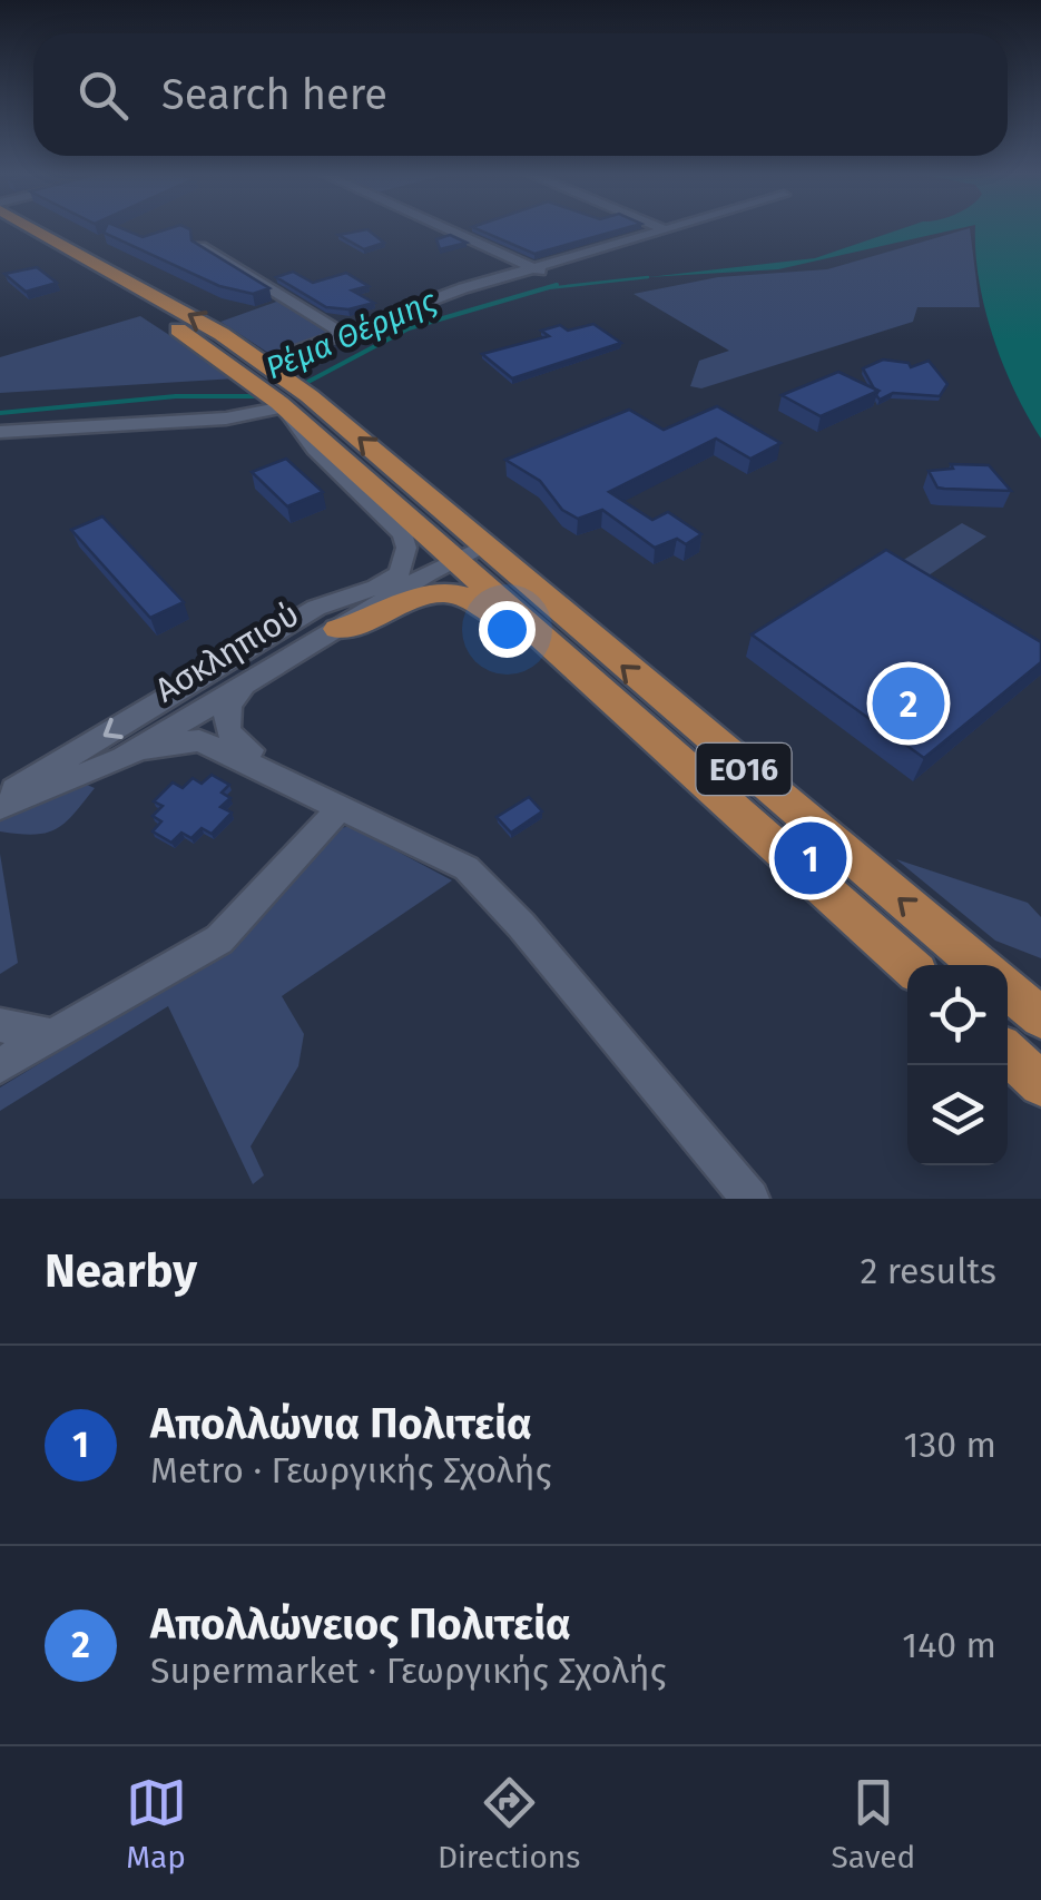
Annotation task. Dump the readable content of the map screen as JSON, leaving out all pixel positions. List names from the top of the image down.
{
  "streets": {
    "main road": ["ΕΟ16"],
    "street": ["Ασκληπιού"]
  },
  "crossings": [
    ["Ασκληπιού", "ΕΟ16"]
  ],
  "water": ["Ρέμα Θέρμης"],
  "page": {
    "search": "Search here",
    "pins": ["2", "1"],
    "heading": ["Nearby", "2 results"],
    "list": [
      {
        "mark": "1",
        "name": "Απολλώνια Πολιτεία",
        "note": "Metro · Γεωργικής Σχολής",
        "value": "130 m"
      },
      {
        "mark": "2",
        "name": "Απολλώνειος Πολιτεία",
        "note": "Supermarket · Γεωργικής Σχολής",
        "value": "140 m"
      }
    ],
    "nav": ["Map", "Directions", "Saved"]
  }
}
